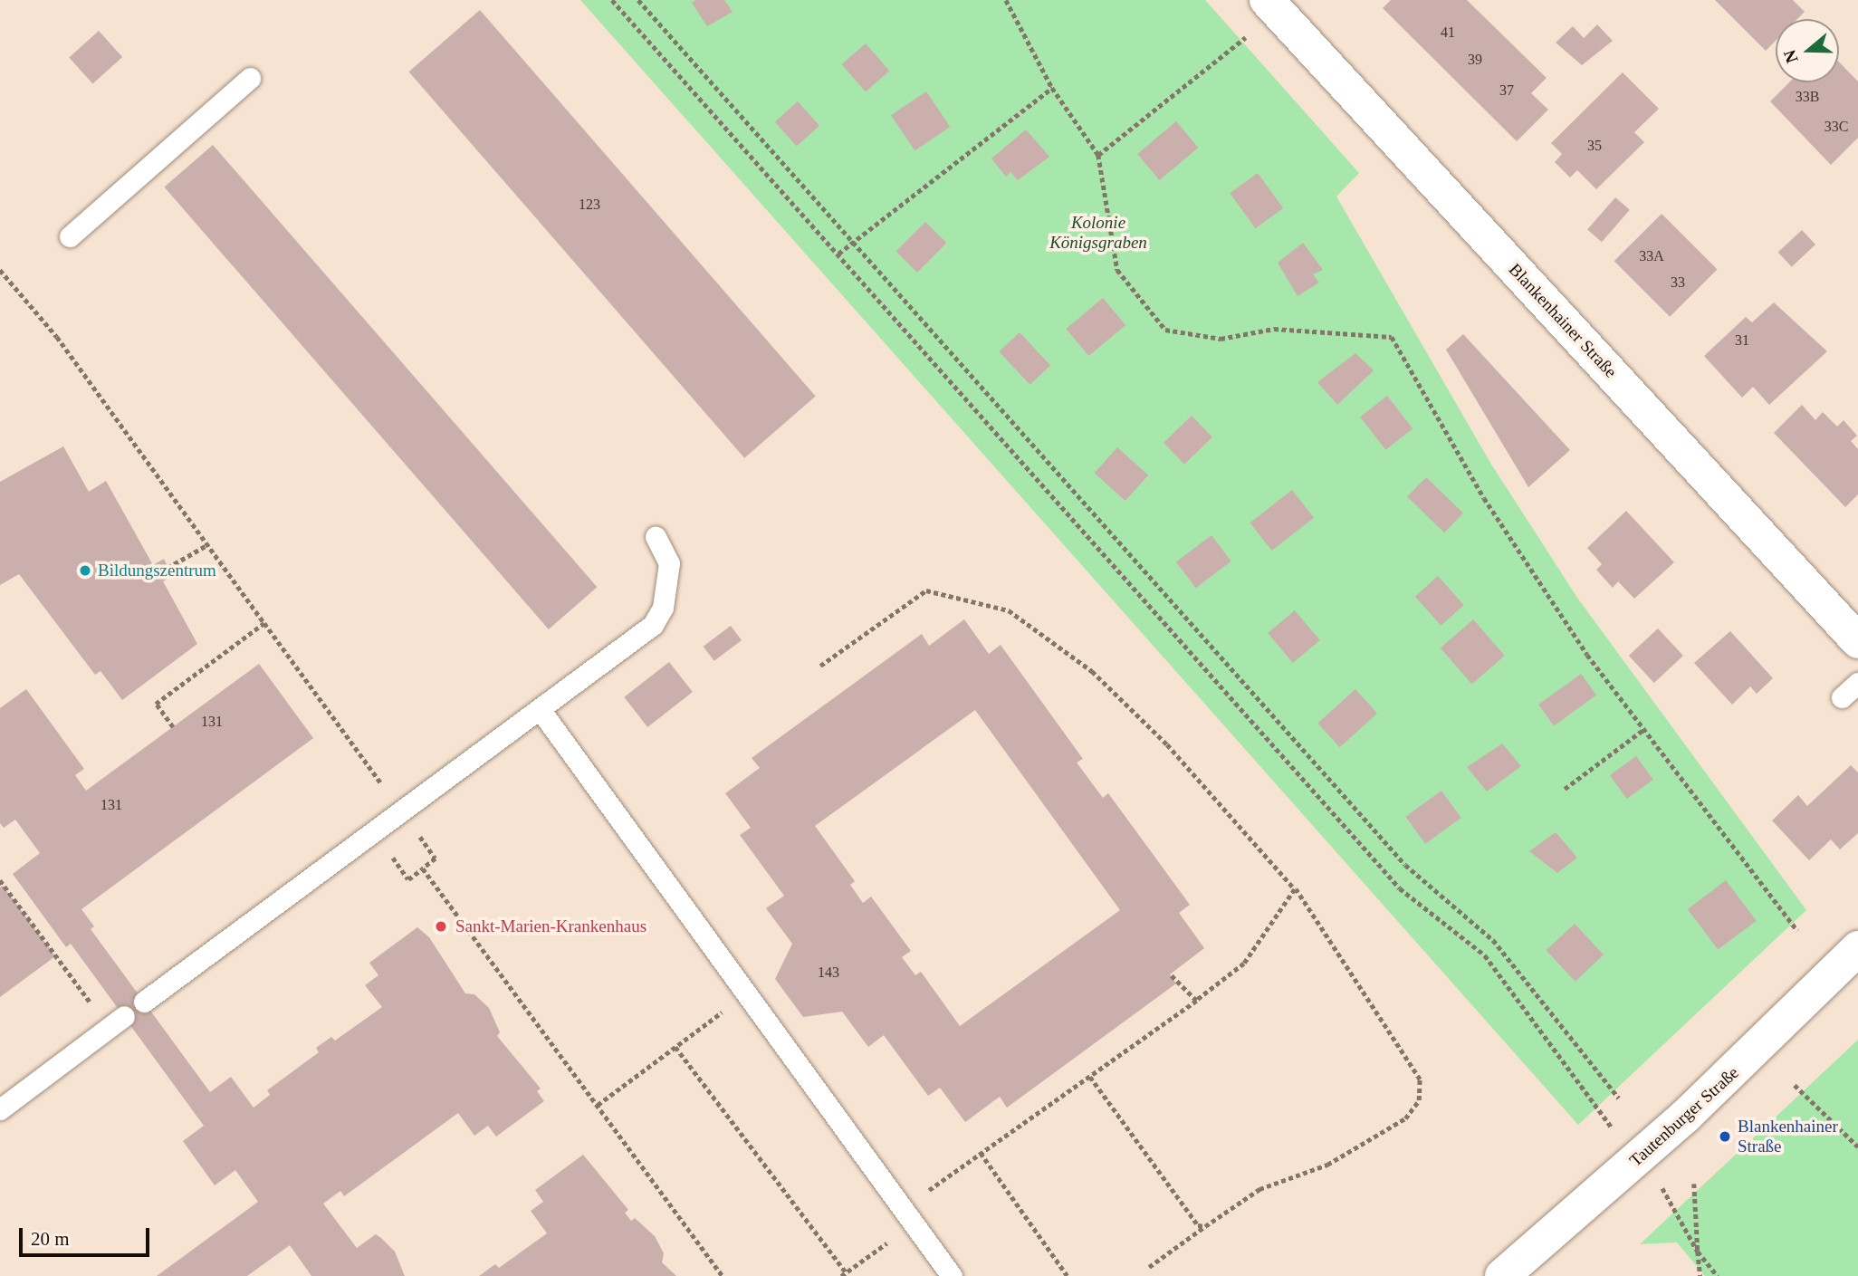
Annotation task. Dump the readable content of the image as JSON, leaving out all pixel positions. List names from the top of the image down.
{
  "streets": {
    "street": ["Blankenhainer Straße", "Tautenburger Straße"]
  },
  "parks": ["Kolonie Königsgraben"],
  "places": ["Bildungszentrum", "Sankt-Marien-Krankenhaus", "Blankenhainer Straße"],
  "house_numbers": [
    "41",
    "39",
    "37",
    "33B",
    "33C",
    "35",
    "123",
    "33A",
    "33",
    "31",
    "131",
    "131",
    "143"
  ],
  "scale_bar": "20 m",
  "north": "left"
}
